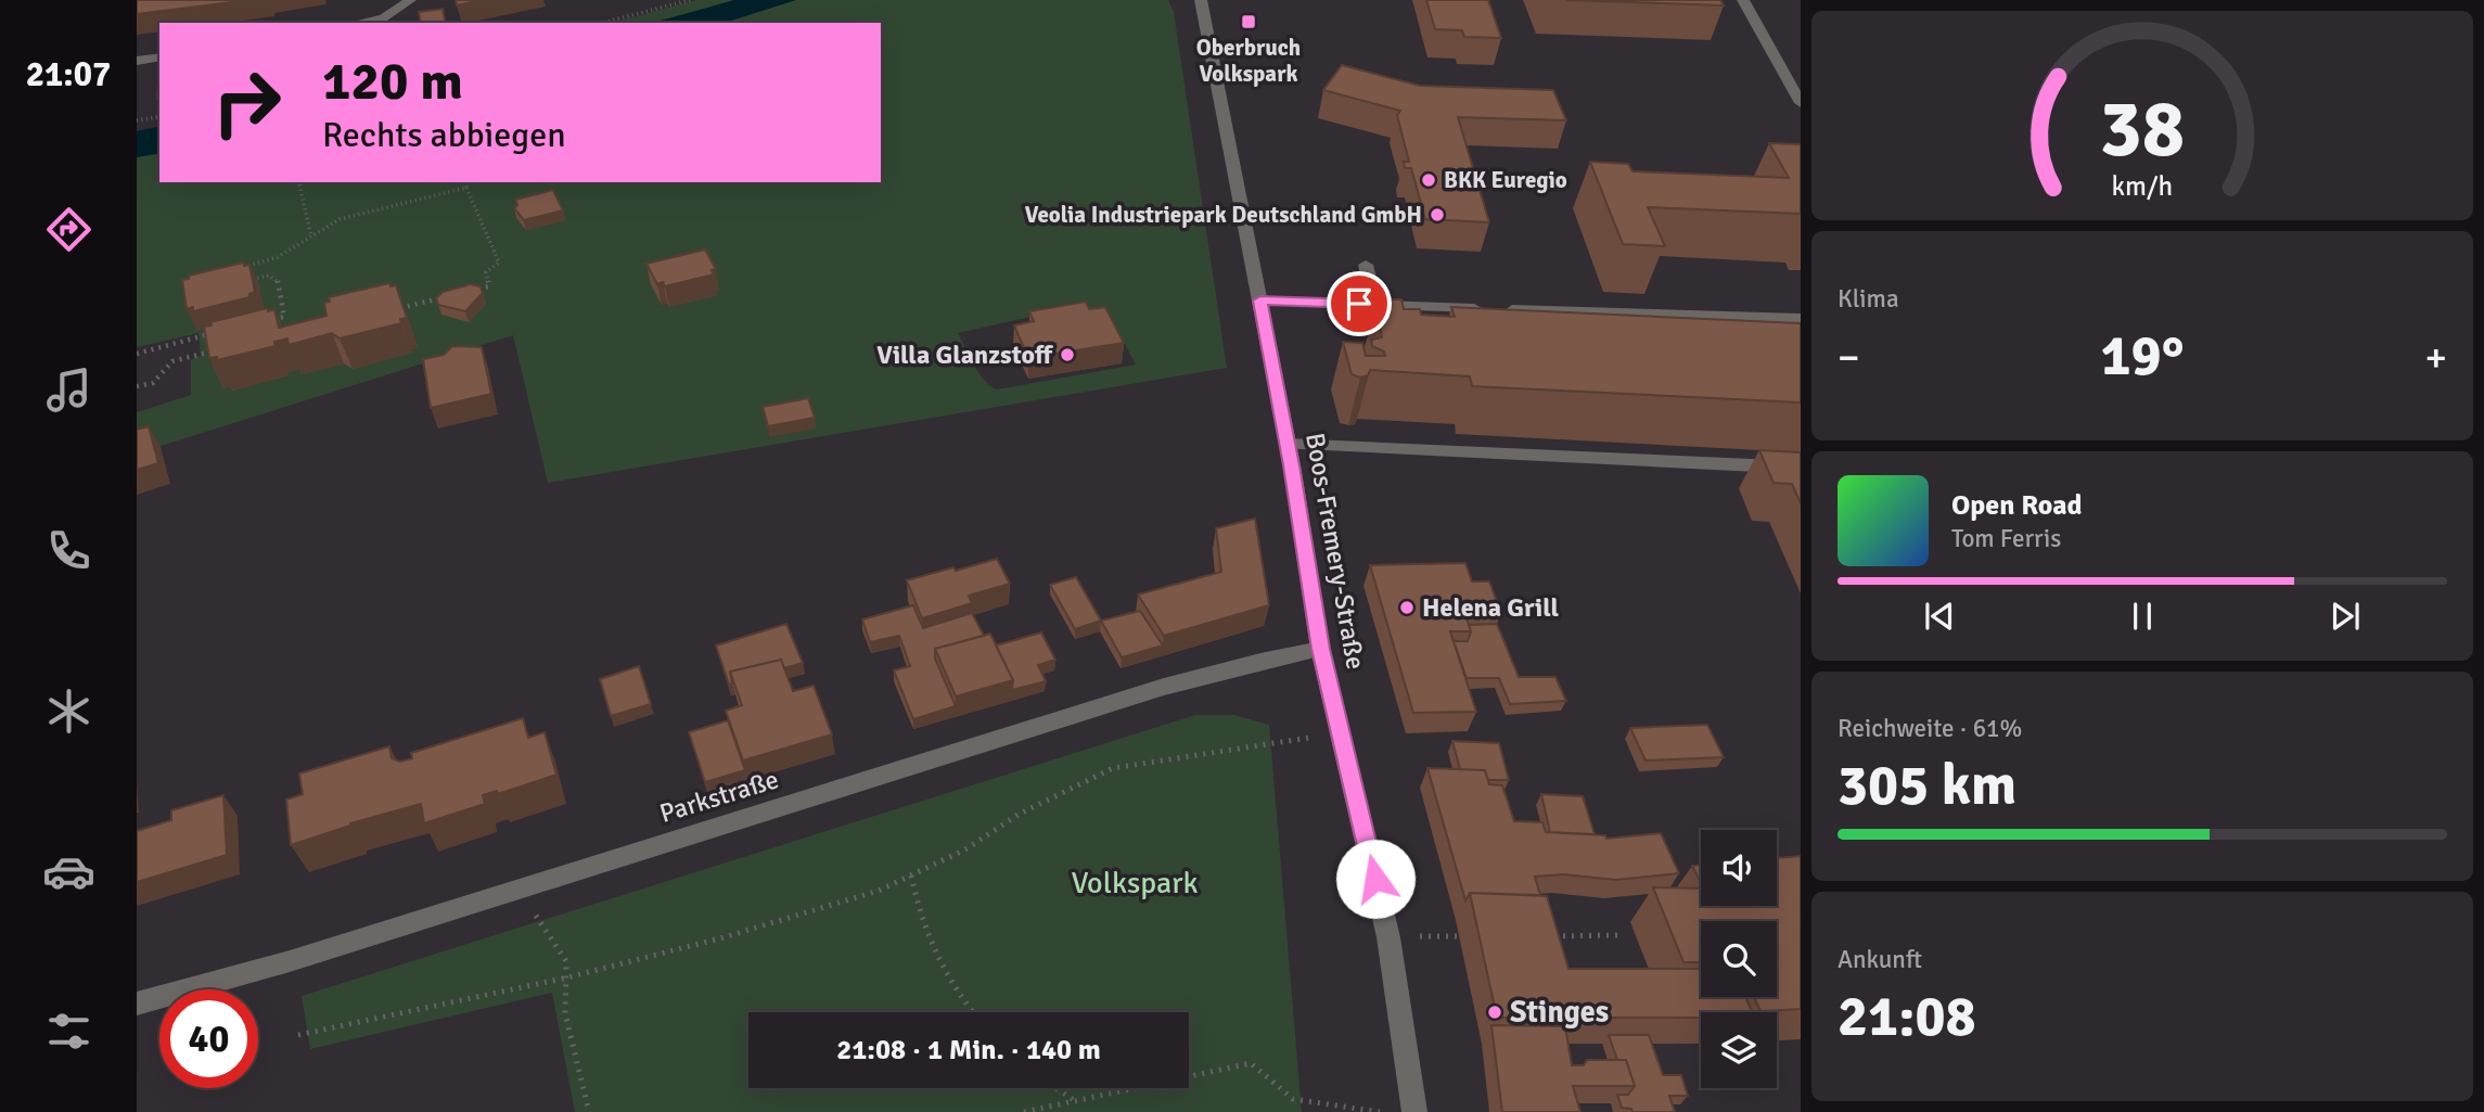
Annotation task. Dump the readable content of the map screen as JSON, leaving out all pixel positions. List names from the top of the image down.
{
  "streets": {
    "street": ["Boos-Fremery-Straße", "Parkstraße"]
  },
  "crossings": [
    ["Boos-Fremery-Straße", "Parkstraße"]
  ],
  "parks": ["Volkspark"],
  "places": {
    "transit": ["Oberbruch Volkspark"],
    "other": [
      "BKK Euregio",
      "Veolia Industriepark Deutschland GmbH",
      "Villa Glanzstoff",
      "Helena Grill",
      "Stinges"
    ]
  },
  "page": {
    "tabs": "21:07",
    "turn": ["120 m", "Rechts abbiegen"],
    "tile": [
      "Klima",
      ["Reichweite · 61%", "305 km"],
      ["Ankunft", "21:08"]
    ],
    "heat": ["−", "19°", "+"],
    "song": ["Open Road", "Tom Ferris"],
    "limit": "40",
    "trip": "21:08 · 1 Min. · 140 m",
    "gauge": ["38", "km/h"]
  }
}
